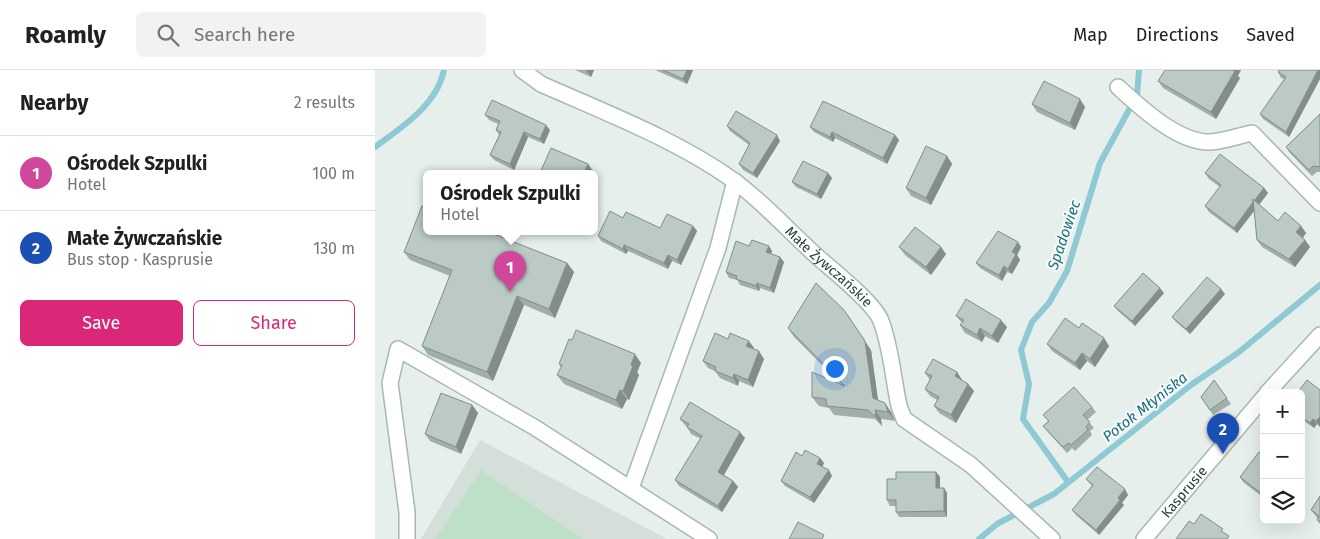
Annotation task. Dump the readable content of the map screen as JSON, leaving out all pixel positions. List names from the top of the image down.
{
  "streets": {
    "street": ["Małe Żywczańskie", "Kasprusie"]
  },
  "water": ["Spadowiec", "Potok Młyniska"],
  "page": {
    "header": "Roamly",
    "search": "Search here",
    "nav": ["Map", "Directions", "Saved"],
    "heading": ["Nearby", "2 results"],
    "list": [
      {
        "mark": "1",
        "name": "Ośrodek Szpulki",
        "note": "Hotel",
        "value": "100 m"
      },
      {
        "mark": "2",
        "name": "Małe Żywczańskie",
        "note": "Bus stop · Kasprusie",
        "value": "130 m"
      }
    ],
    "popup": ["Ośrodek Szpulki", "Hotel"],
    "pins": ["1", "2"],
    "buttons": ["Save", "Share"],
    "map_buttons": ["+", "−"]
  }
}
